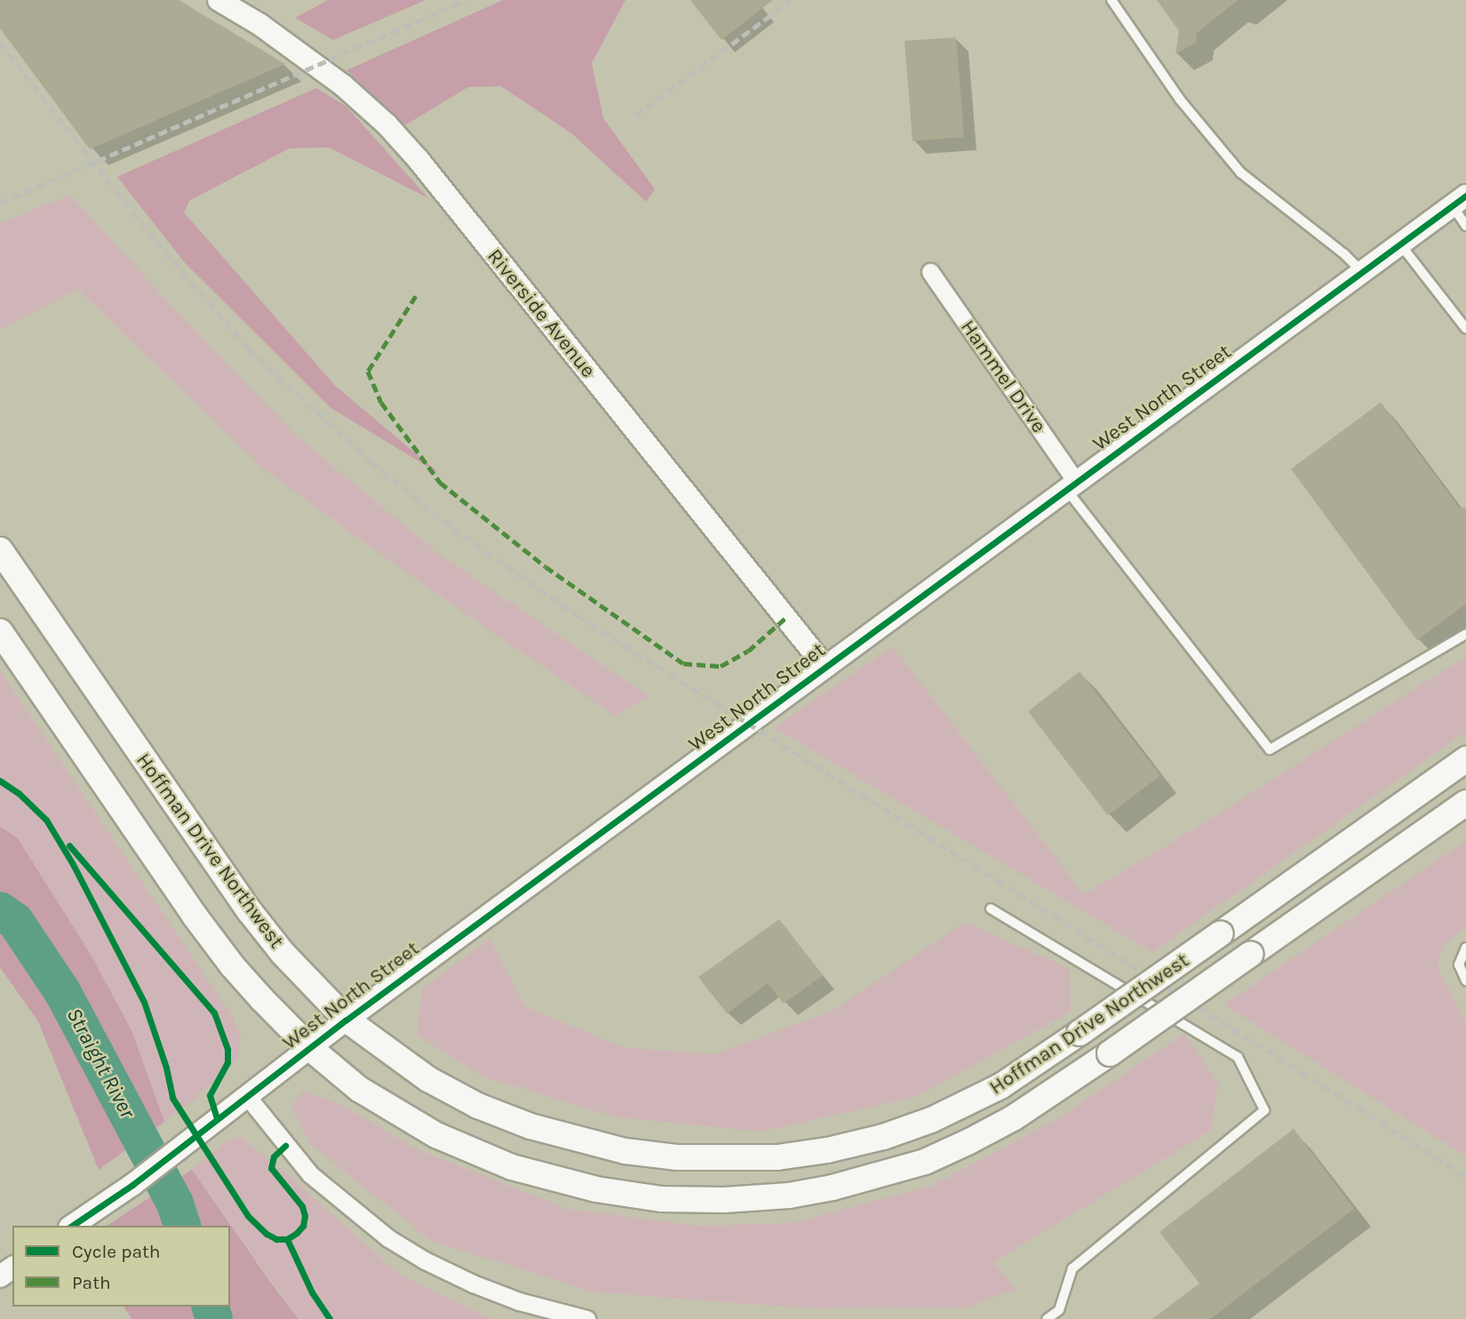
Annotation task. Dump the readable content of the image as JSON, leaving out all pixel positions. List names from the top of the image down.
{
  "streets": {
    "main road": ["Hoffman Drive Northwest"],
    "street": ["Riverside Avenue", "Hammel Drive", "West North Street"]
  },
  "crossings": [
    ["Riverside Avenue", "West North Street"],
    ["Hammel Drive", "West North Street"],
    ["West North Street", "Hoffman Drive Northwest"]
  ],
  "water": ["Straight River"],
  "legend": ["Cycle path", "Path"]
}
